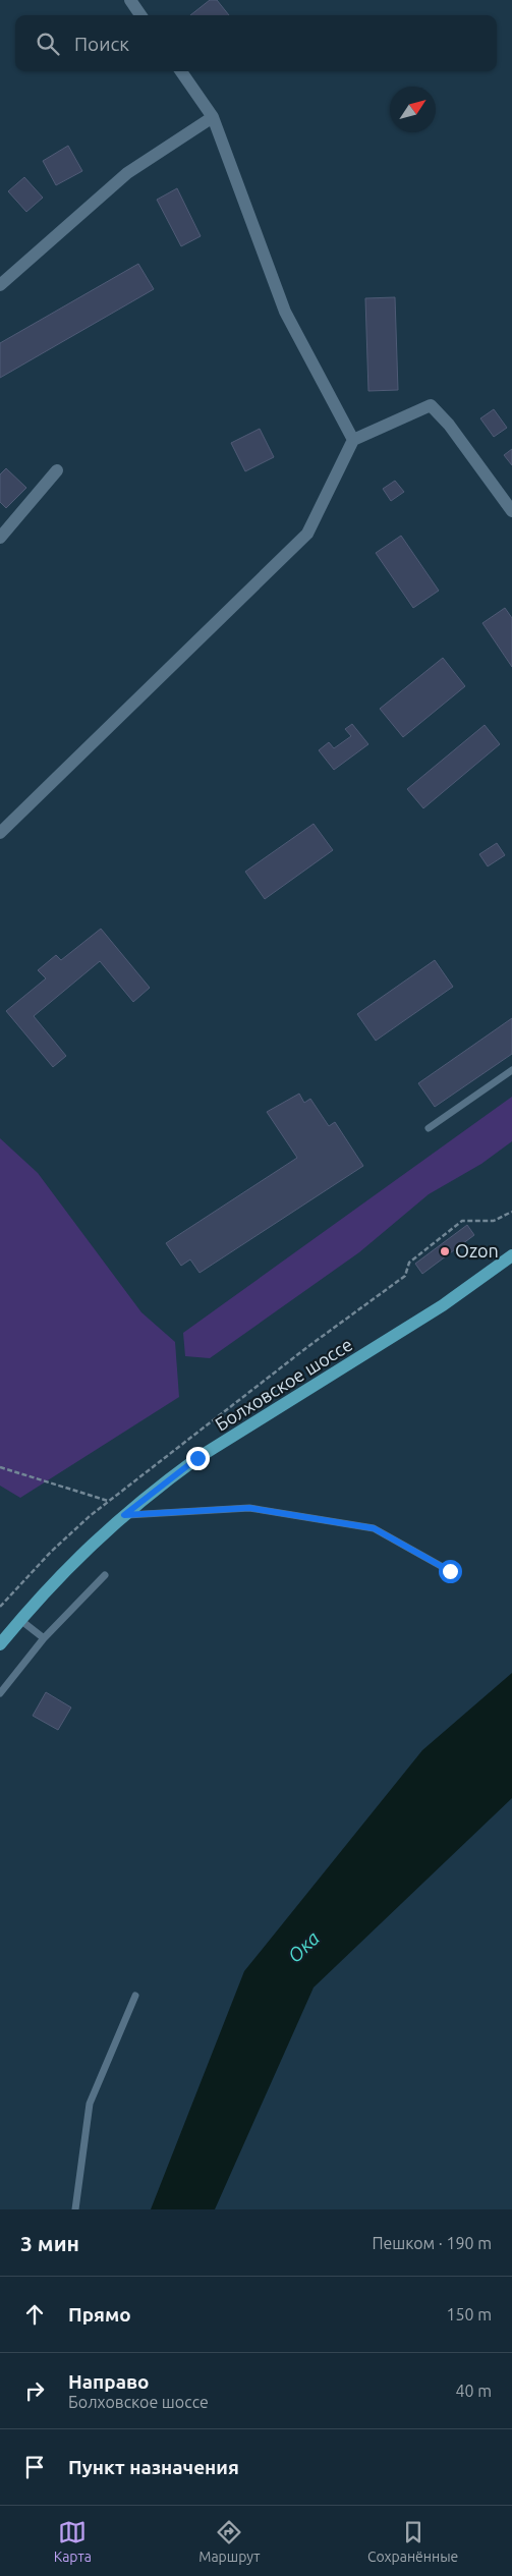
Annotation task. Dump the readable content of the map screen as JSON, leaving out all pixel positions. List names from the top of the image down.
{
  "streets": {
    "main road": ["Болховское шоссе"]
  },
  "water": ["Ока"],
  "places": ["Ozon"],
  "north": "top right",
  "page": {
    "search": "Поиск",
    "heading": ["3 мин", "Пешком · 190 m"],
    "list": [
      ["Прямо", "150 m"],
      ["Направо", "Болховское шоссе", "40 m"],
      "Пункт назначения"
    ],
    "nav": ["Карта", "Маршрут", "Сохранённые"]
  }
}
